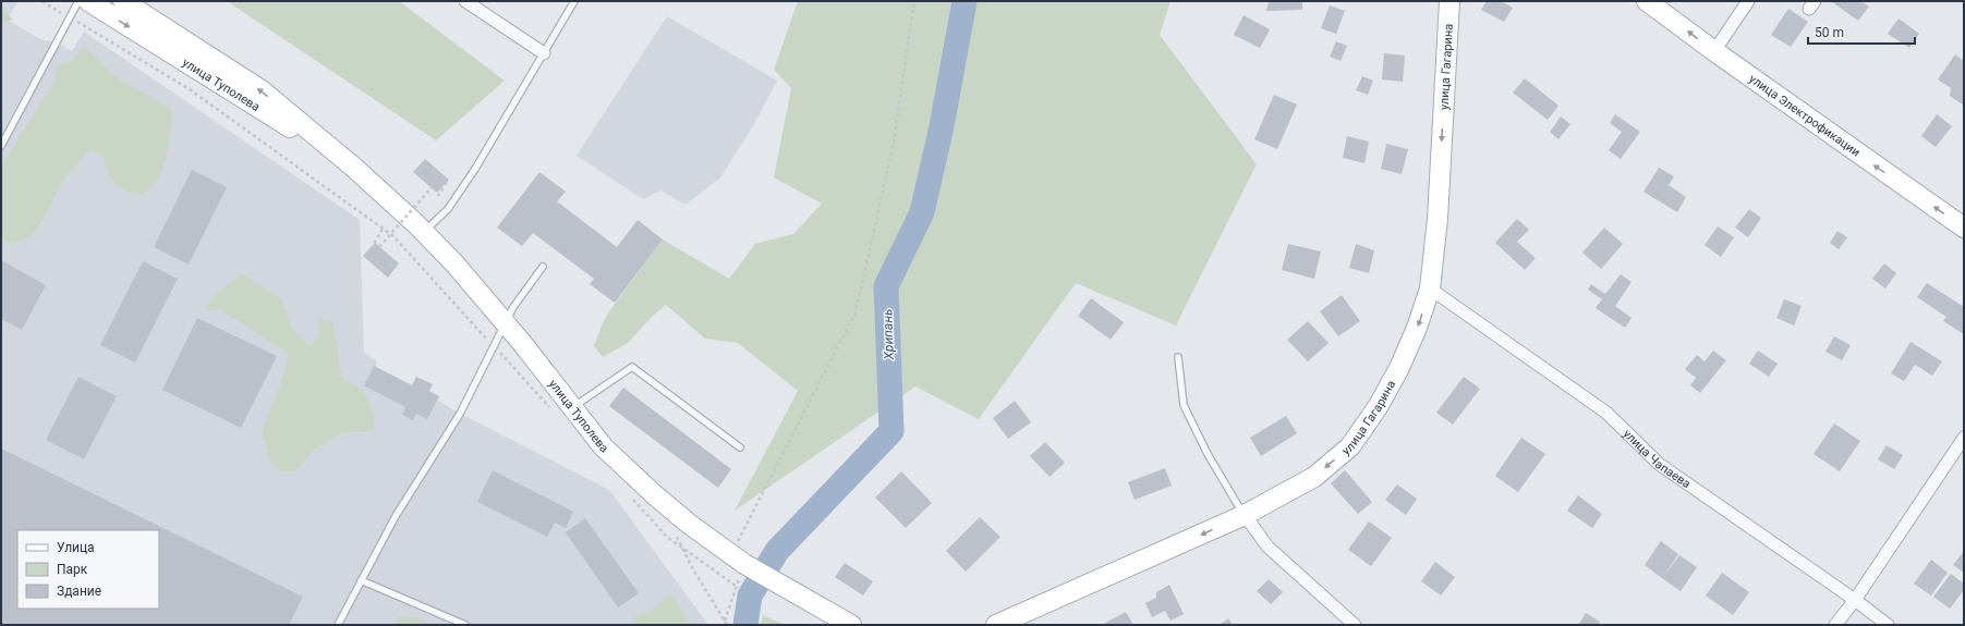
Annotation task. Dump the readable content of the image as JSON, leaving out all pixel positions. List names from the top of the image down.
{
  "streets": {
    "main road": ["улица Гагарина", "улица Туполева", "улица Электрофикации"],
    "street": ["улица Чапаева"]
  },
  "crossings": [
    ["улица Гагарина", "улица Чапаева"]
  ],
  "one_way": ["улица Гагарина", "улица Электрофикации"],
  "water": ["Хрипань"],
  "legend": ["Улица", "Парк", "Здание"],
  "scale_bar": "50 m"
}
